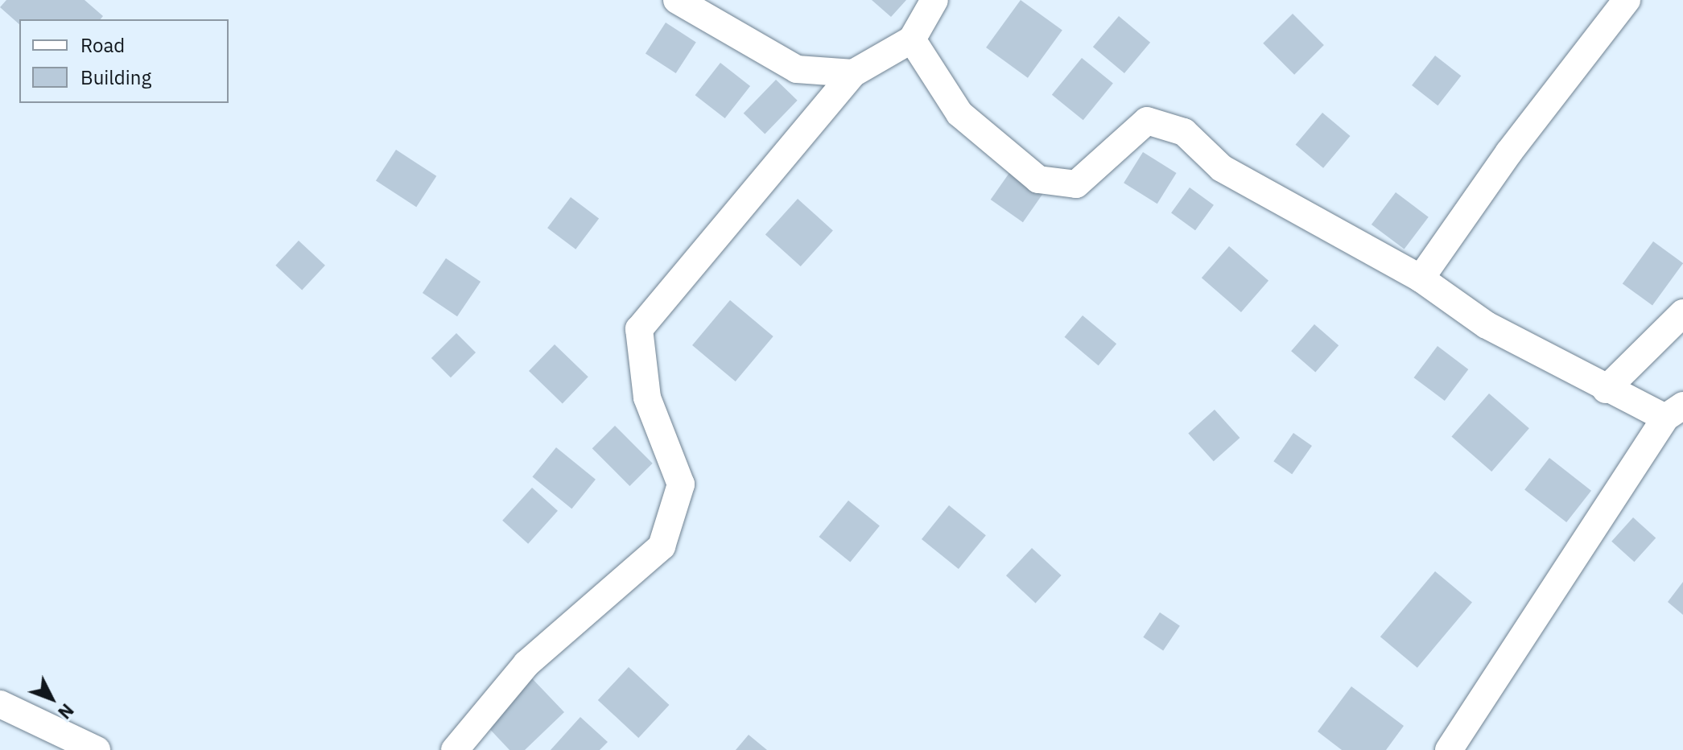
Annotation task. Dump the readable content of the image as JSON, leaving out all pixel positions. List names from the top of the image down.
{
  "legend": ["Road", "Building"],
  "north": "bottom right"
}
